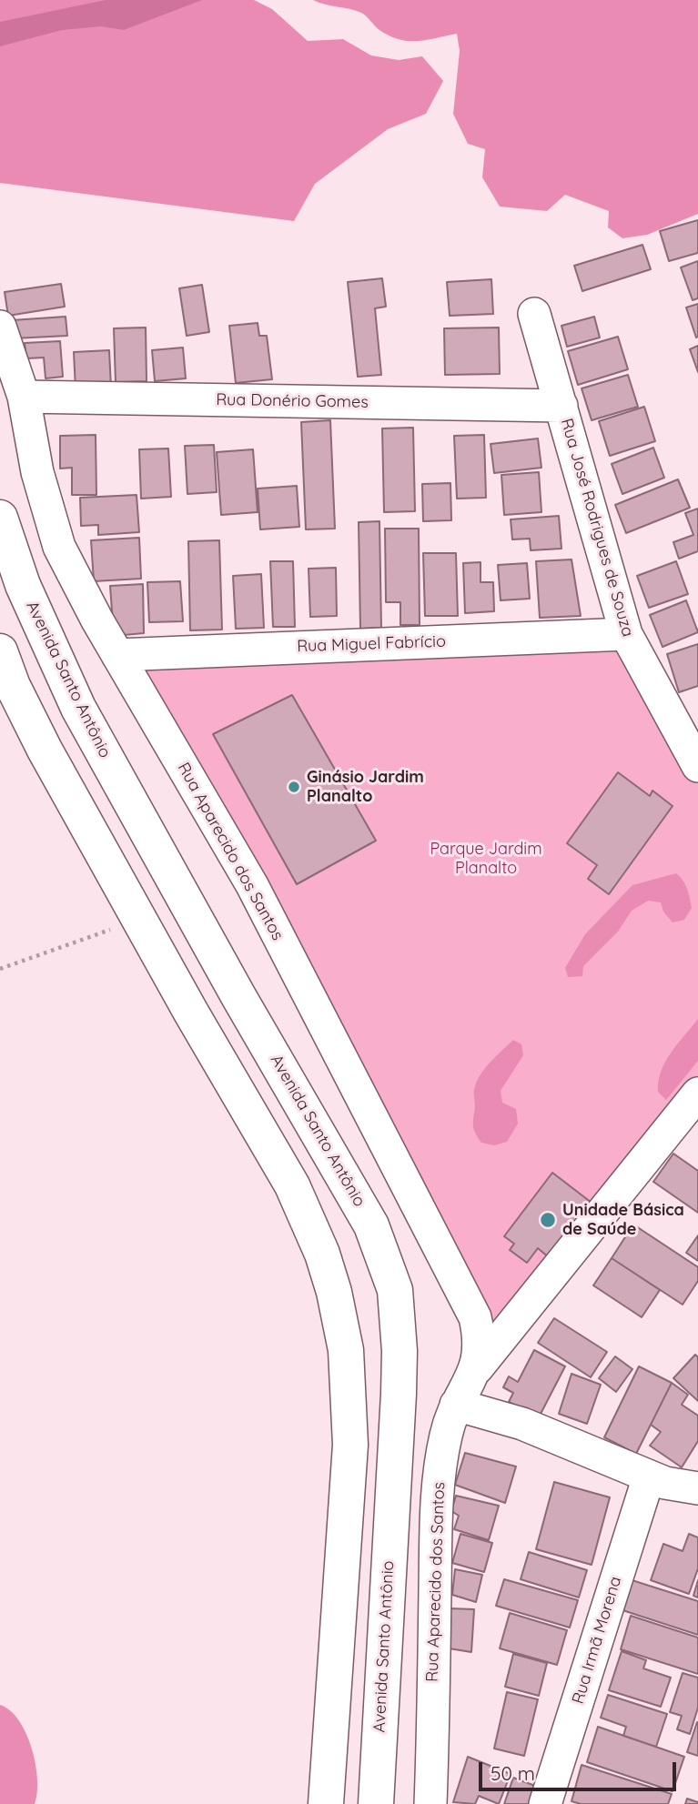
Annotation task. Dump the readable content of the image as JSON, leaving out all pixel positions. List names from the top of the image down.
{
  "streets": {
    "street": [
      "Rua Donério Gomes",
      "Rua José Rodrigues de Souza",
      "Rua Miguel Fabrício",
      "Avenida Santo Antônio",
      "Rua Aparecido dos Santos",
      "Rua Irmã Morena"
    ]
  },
  "crossings": [
    ["Rua Donério Gomes", "Rua José Rodrigues de Souza"],
    ["Rua Donério Gomes", "Rua Aparecido dos Santos"],
    ["Rua José Rodrigues de Souza", "Rua Miguel Fabrício"],
    ["Rua Miguel Fabrício", "Rua Aparecido dos Santos"]
  ],
  "parks": ["Parque Jardim Planalto"],
  "places": ["Ginásio Jardim Planalto", "Unidade Básica de Saúde"],
  "scale_bar": "50 m"
}
